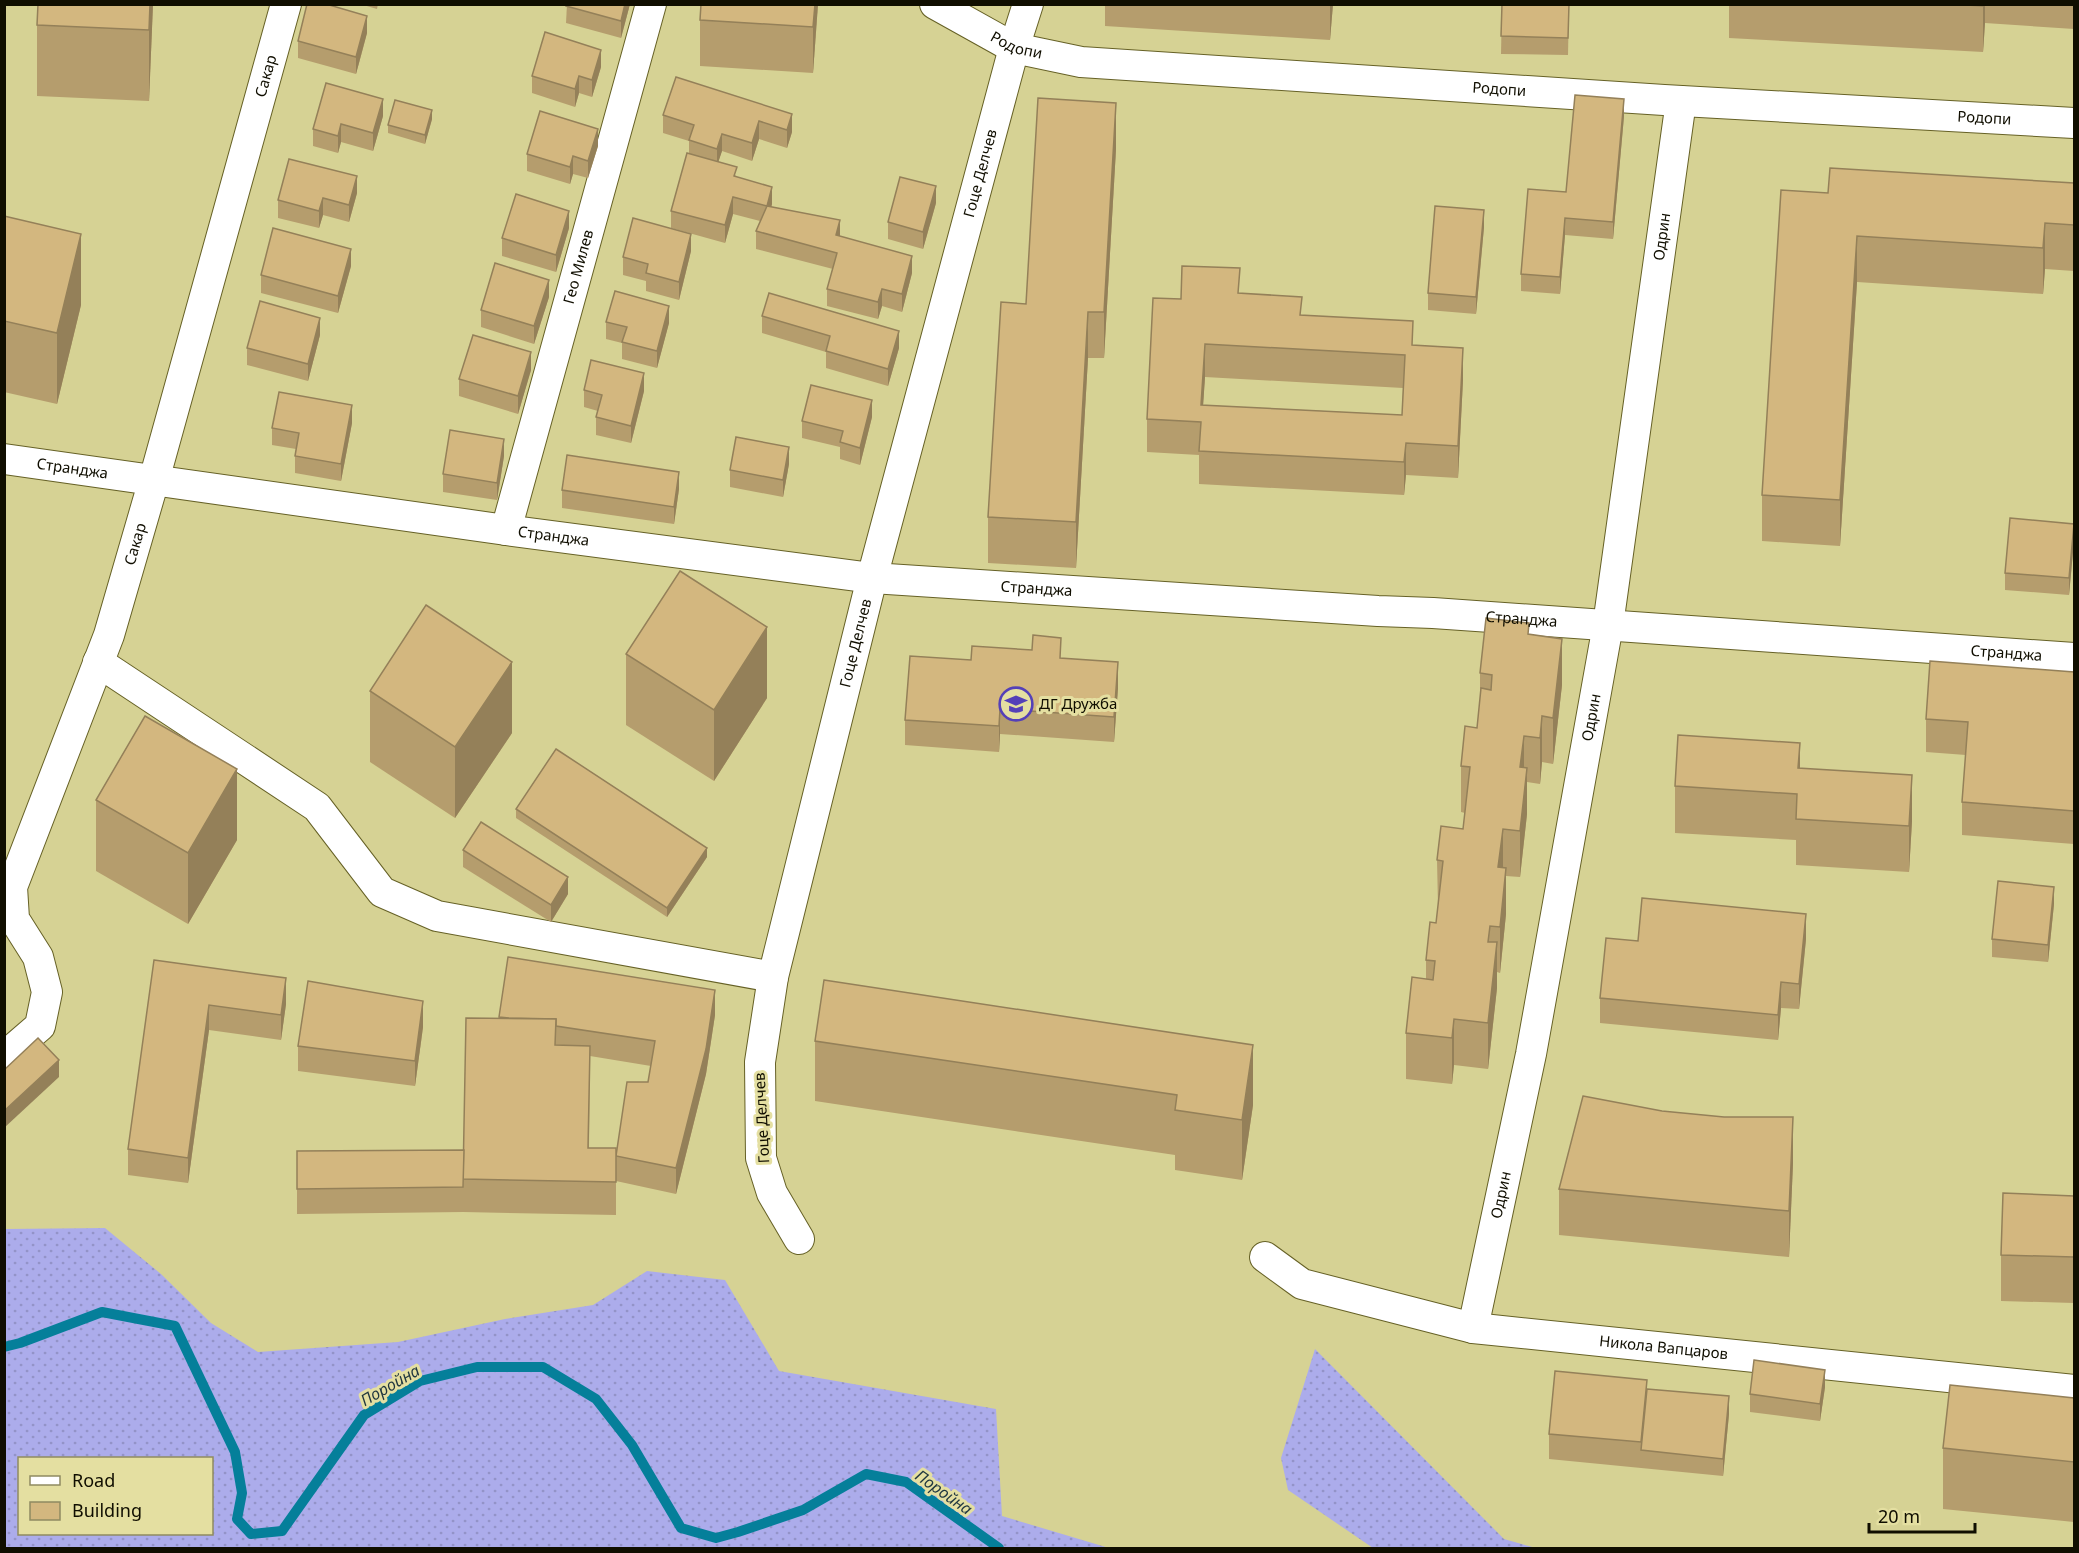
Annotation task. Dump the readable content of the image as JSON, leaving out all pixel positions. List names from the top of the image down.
{
  "streets": {
    "street": [
      "Родопи",
      "Сакар",
      "Гоце Делчев",
      "Одрин",
      "Гео Милев",
      "Странджа",
      "Никола Вапцаров"
    ]
  },
  "crossings": [
    ["Родопи", "Гоце Делчев"],
    ["Родопи", "Одрин"],
    ["Сакар", "Странджа"],
    ["Гоце Делчев", "Странджа"],
    ["Одрин", "Странджа"],
    ["Одрин", "Никола Вапцаров"],
    ["Гео Милев", "Странджа"]
  ],
  "water": ["Поройна"],
  "places": {
    "school or university": ["ДГ Дружба"]
  },
  "legend": ["Road", "Building"],
  "scale_bar": "20 m"
}
